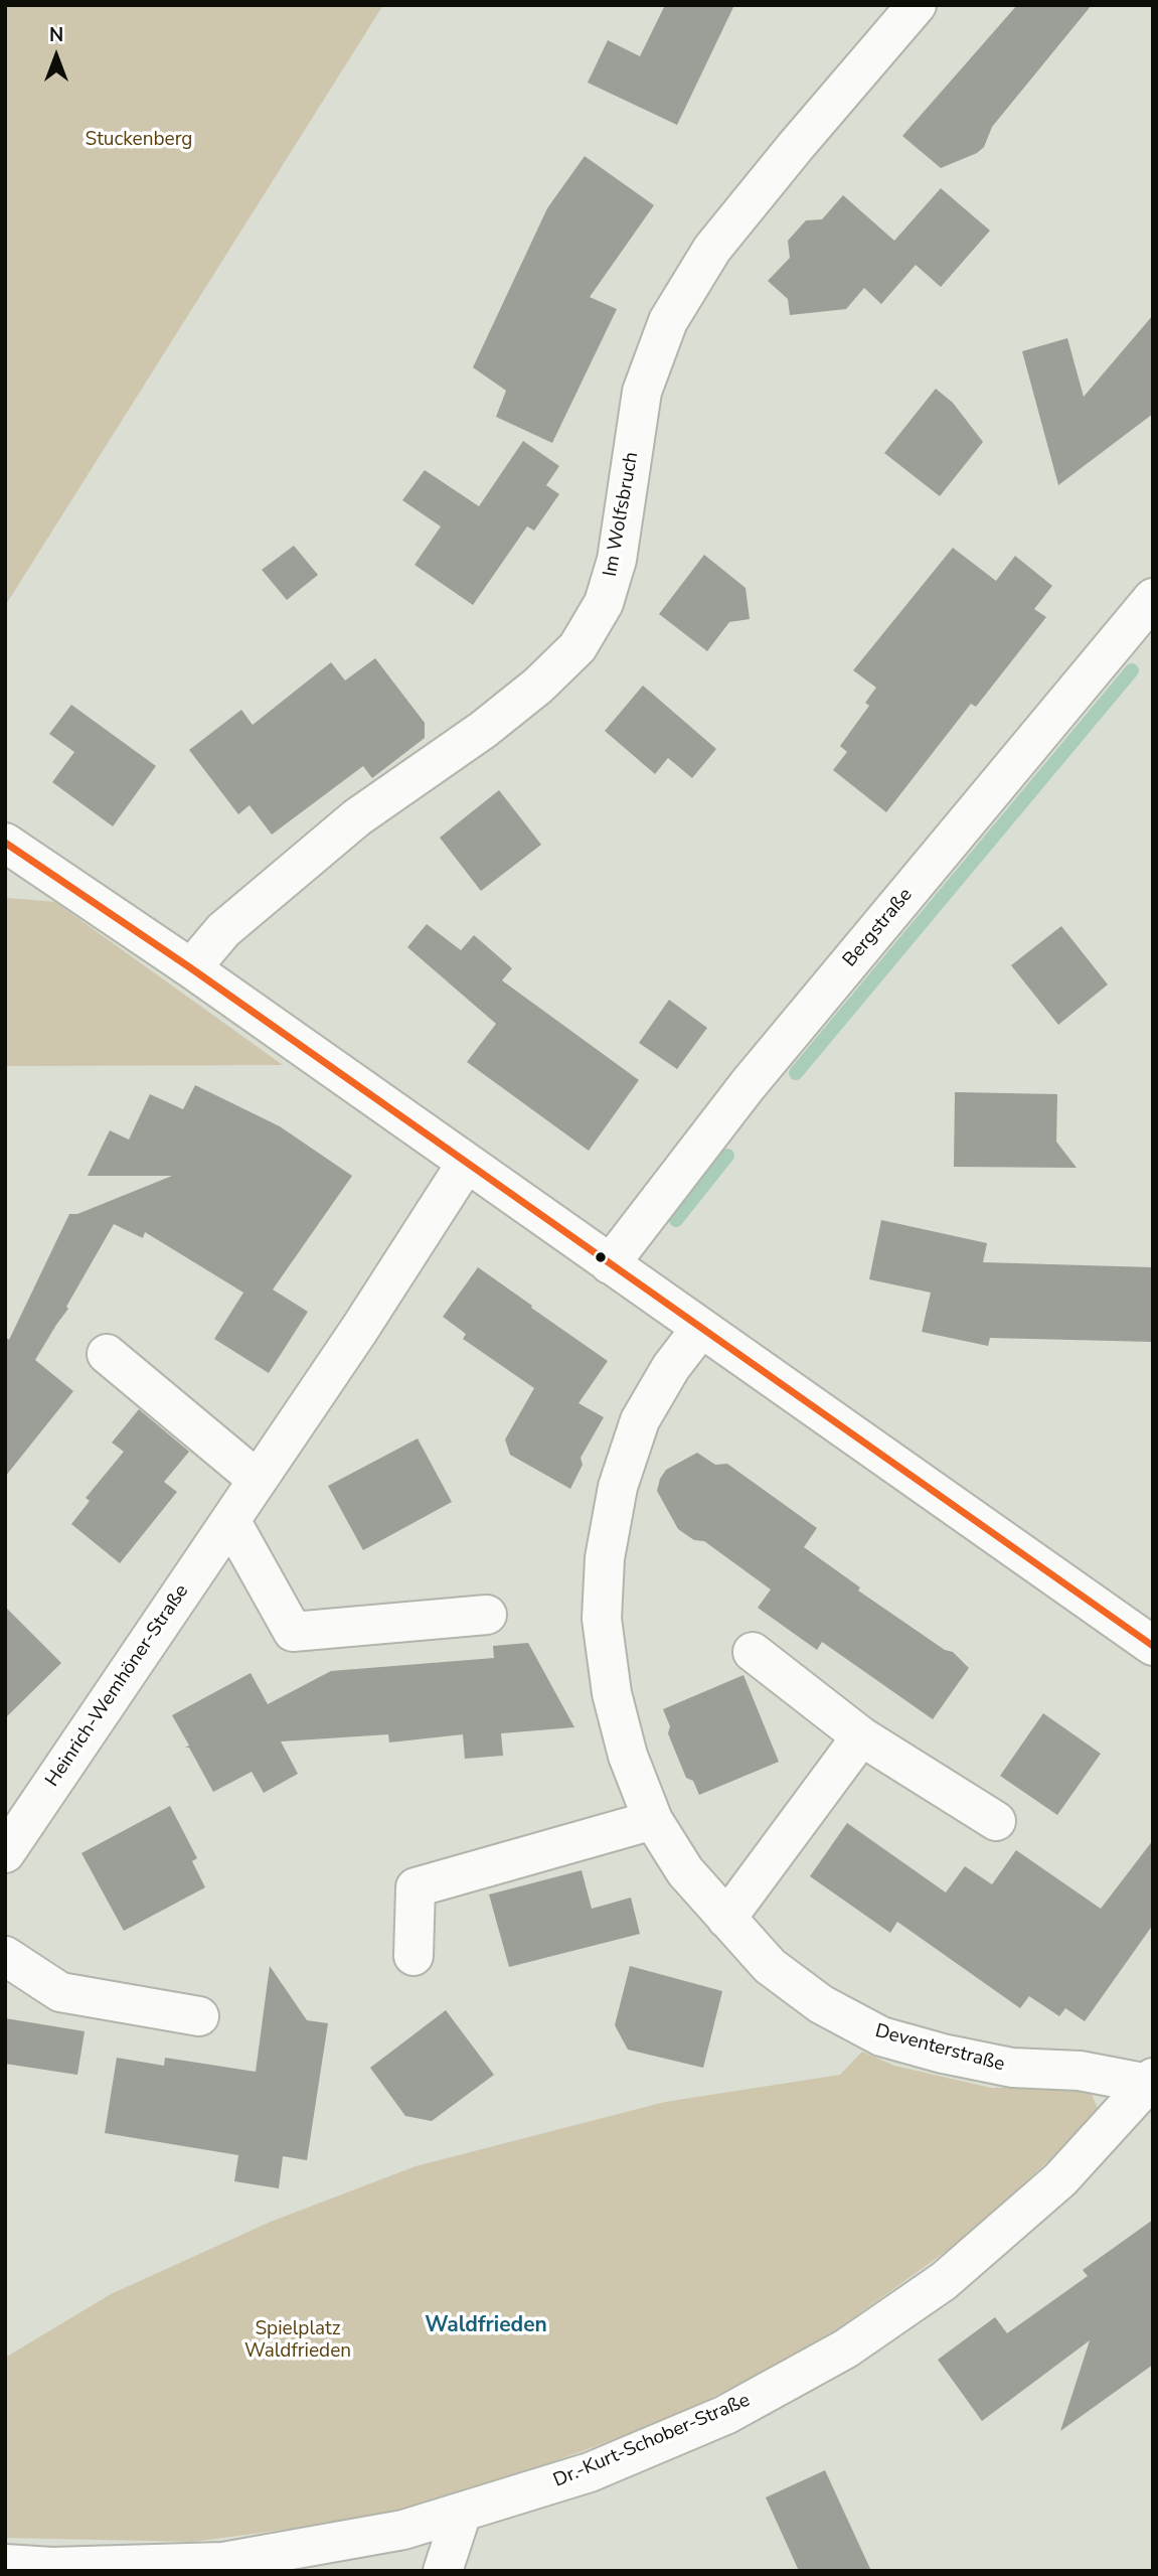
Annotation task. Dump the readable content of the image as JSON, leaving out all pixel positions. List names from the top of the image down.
{
  "streets": {
    "street": [
      "Im Wolfsbruch",
      "Bergstraße",
      "Heinrich-Wemhöner-Straße",
      "Deventerstraße",
      "Dr.-Kurt-Schober-Straße"
    ]
  },
  "crossings": [
    ["Deventerstraße", "Dr.-Kurt-Schober-Straße"]
  ],
  "districts": ["Waldfrieden"],
  "parks": ["Stuckenberg", "Spielplatz Waldfrieden"],
  "north": "top"
}
